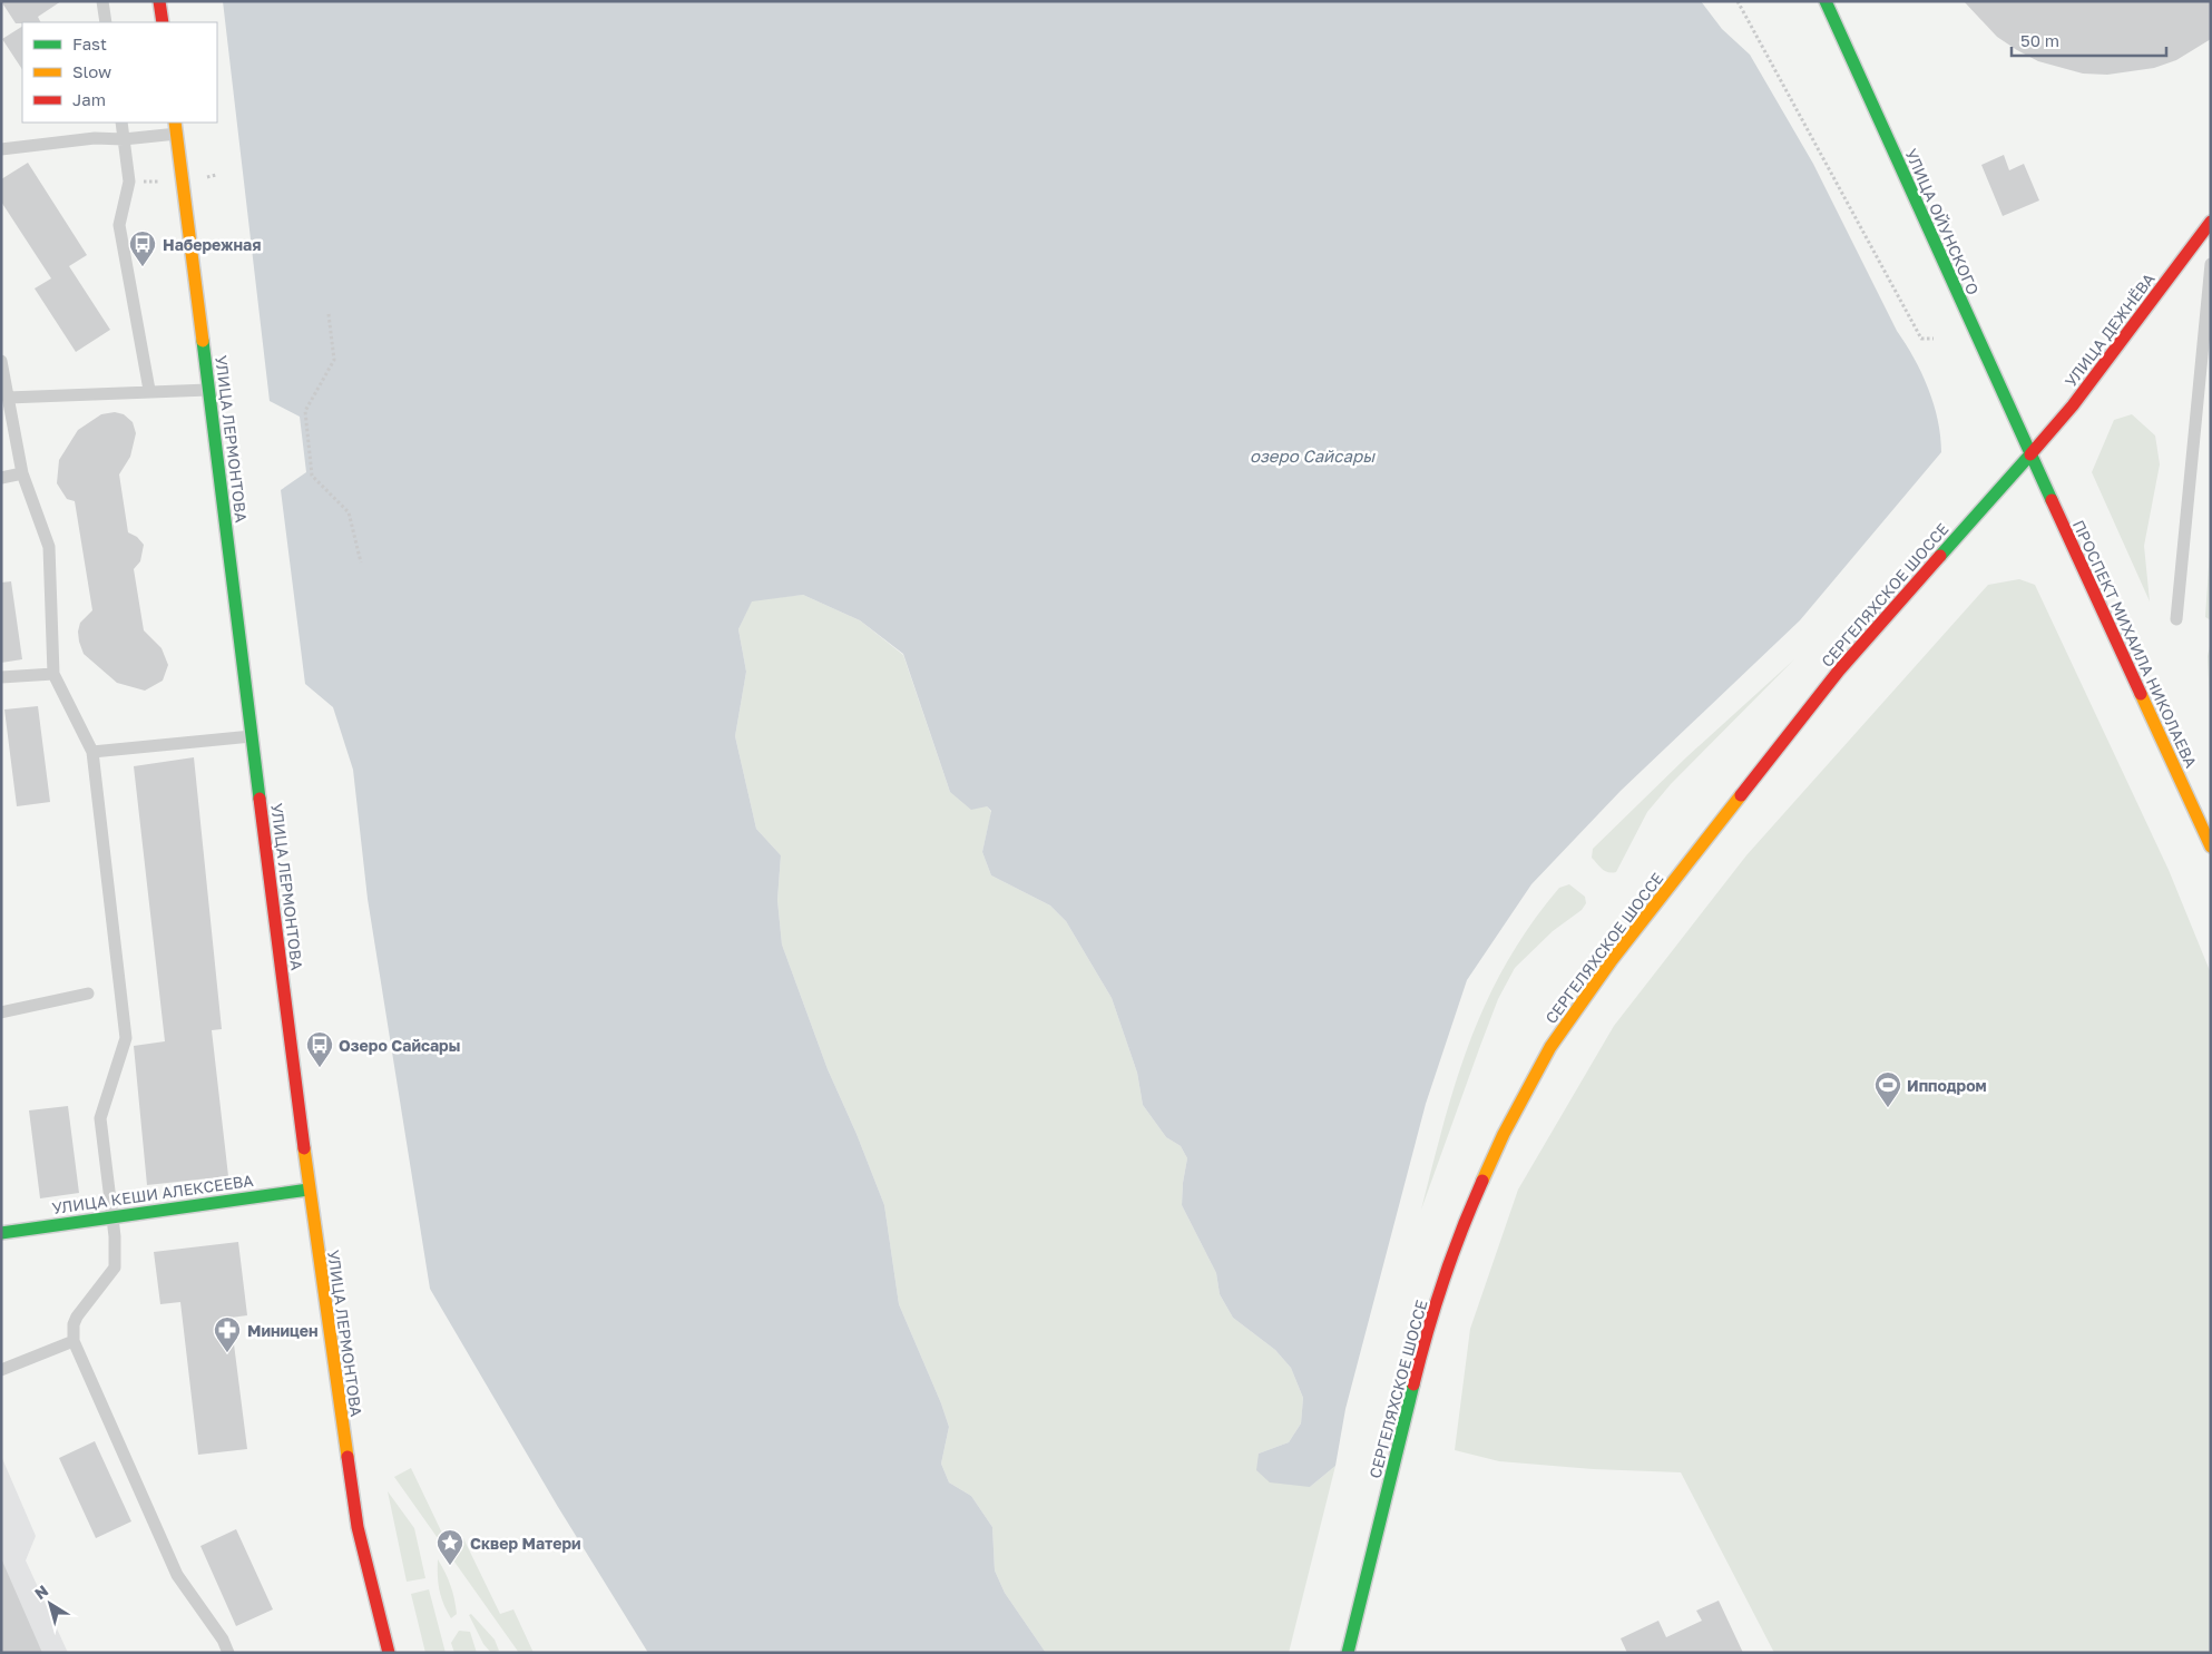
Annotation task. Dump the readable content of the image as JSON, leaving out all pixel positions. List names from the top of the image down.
{
  "streets": {
    "main road": [
      "УЛИЦА ОЙУНСКОГО",
      "УЛИЦА ДЕЖНЁВА",
      "УЛИЦА ЛЕРМОНТОВА",
      "СЕРГЕЛЯХСКОЕ ШОССЕ",
      "ПРОСПЕКТ МИХАИЛА НИКОЛАЕВА",
      "УЛИЦА КЕШИ АЛЕКСЕЕВА"
    ]
  },
  "crossings": [
    ["УЛИЦА ОЙУНСКОГО", "УЛИЦА ДЕЖНЁВА"],
    ["УЛИЦА ОЙУНСКОГО", "СЕРГЕЛЯХСКОЕ ШОССЕ"],
    ["УЛИЦА ОЙУНСКОГО", "ПРОСПЕКТ МИХАИЛА НИКОЛАЕВА"],
    ["УЛИЦА ДЕЖНЁВА", "СЕРГЕЛЯХСКОЕ ШОССЕ"],
    ["УЛИЦА ДЕЖНЁВА", "ПРОСПЕКТ МИХАИЛА НИКОЛАЕВА"],
    ["УЛИЦА ЛЕРМОНТОВА", "УЛИЦА КЕШИ АЛЕКСЕЕВА"],
    ["СЕРГЕЛЯХСКОЕ ШОССЕ", "ПРОСПЕКТ МИХАИЛА НИКОЛАЕВА"]
  ],
  "water": ["озеро Сайсары"],
  "places": {
    "bus stop": ["Набережная", "Озеро Сайсары"],
    "sports": ["Ипподром"],
    "pharmacy": ["Миницен"],
    "place": ["Сквер Матери"]
  },
  "legend": ["Fast", "Slow", "Jam"],
  "scale_bar": "50 m",
  "north": "top left"
}
